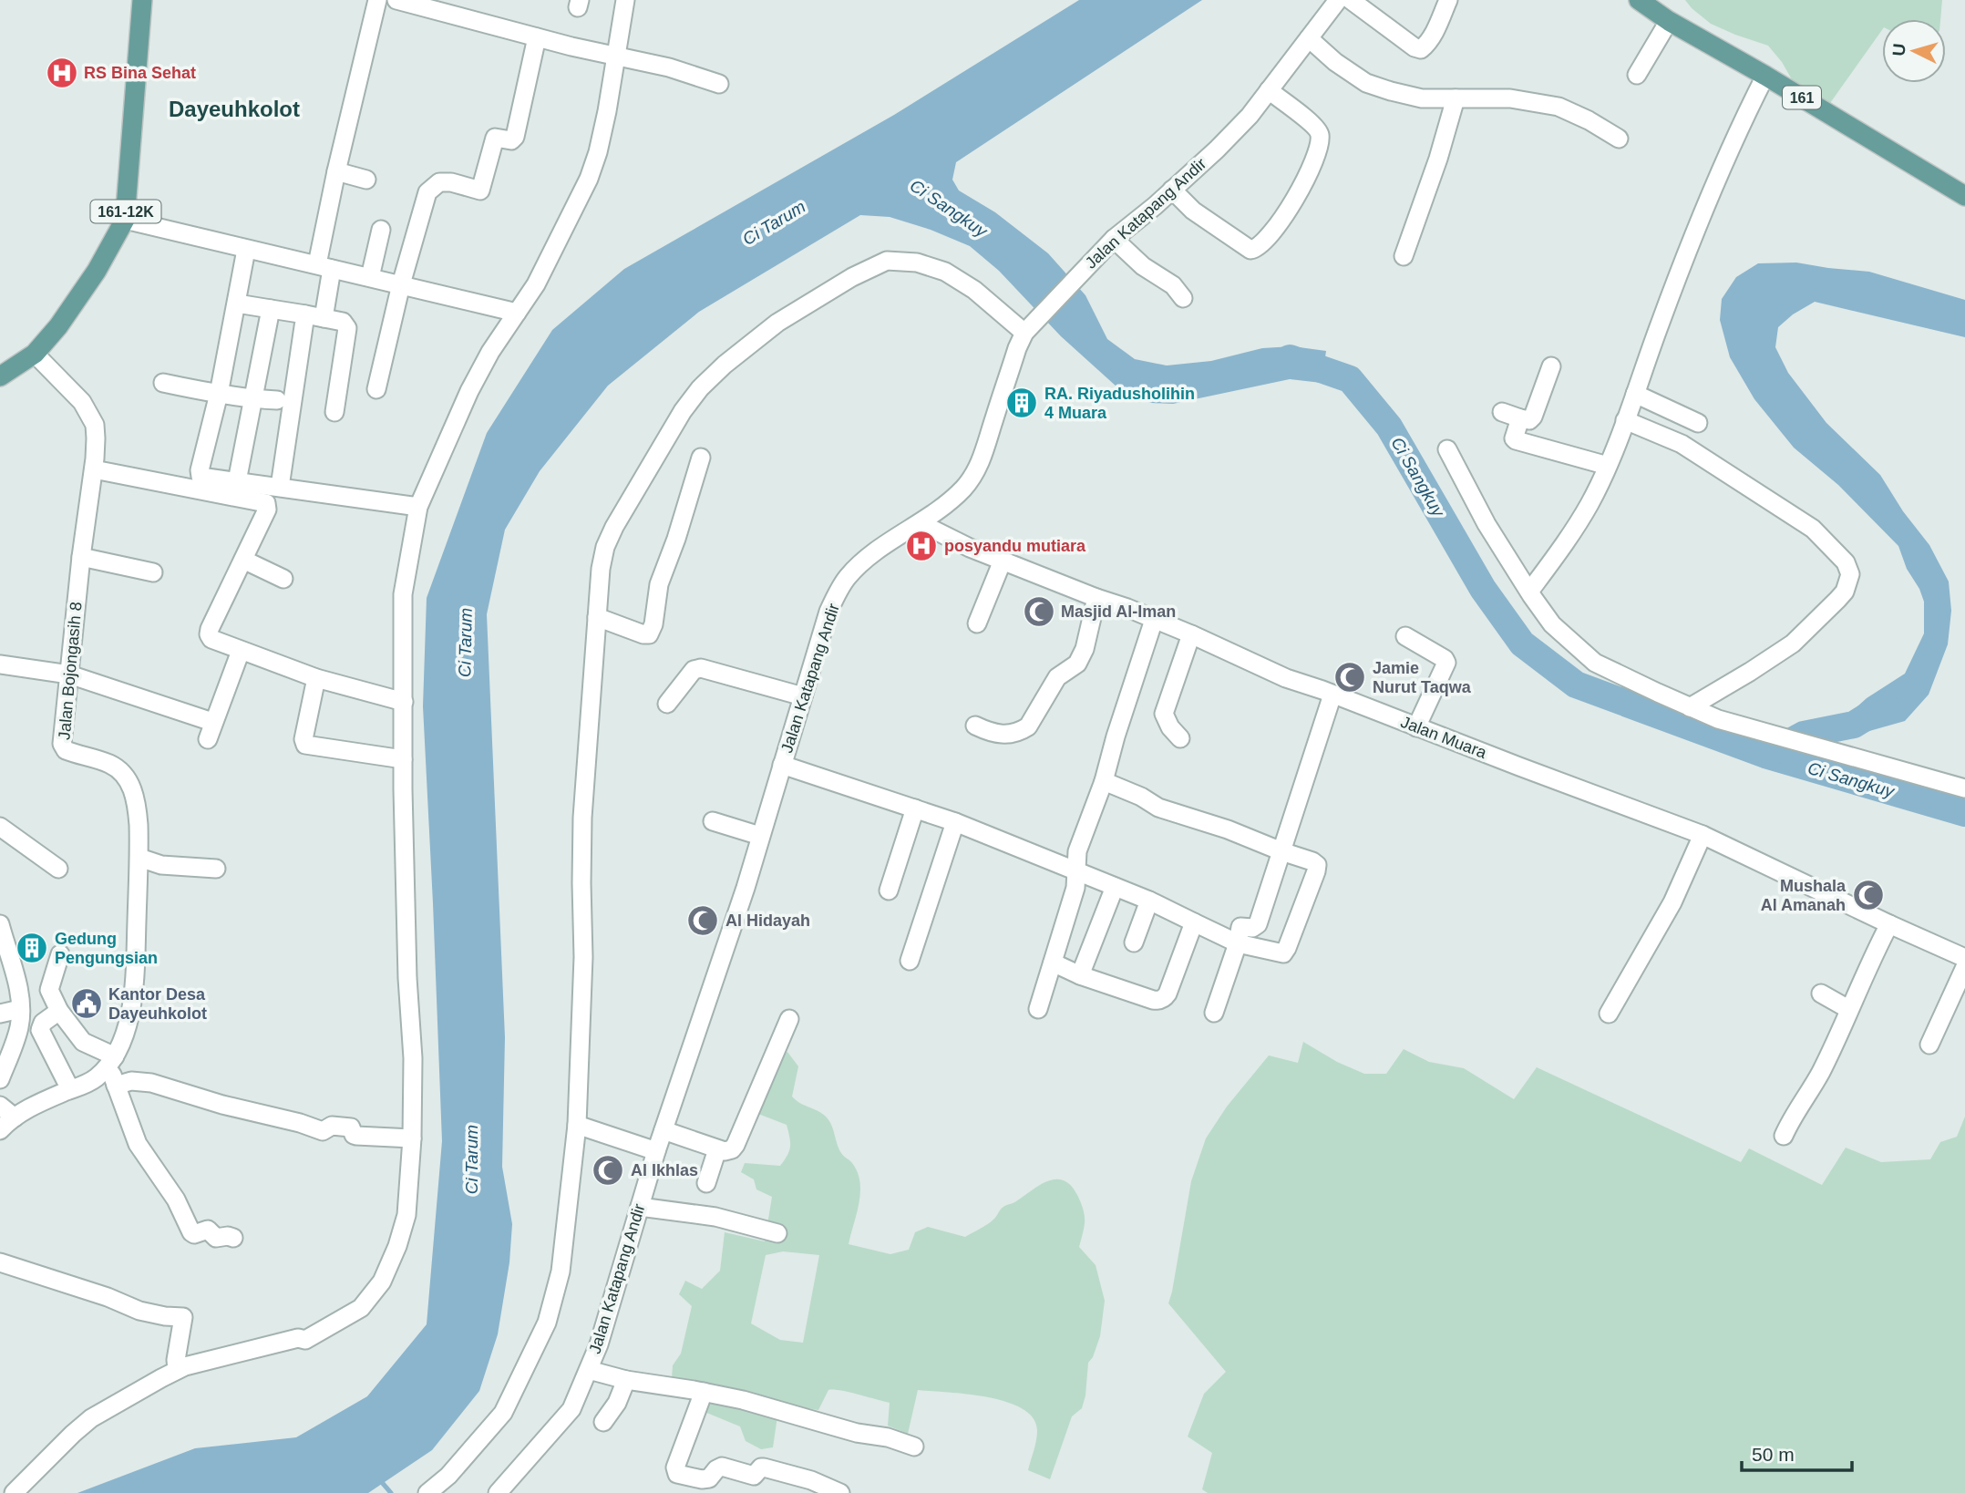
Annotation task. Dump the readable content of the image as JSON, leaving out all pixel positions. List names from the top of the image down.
{
  "streets": {
    "main road": ["161", "161-12K"],
    "street": ["Jalan Katapang Andir", "Jalan Bojongasih 8", "Jalan Muara"]
  },
  "crossings": [
    ["161-12K", "Jalan Bojongasih 8"],
    ["Jalan Katapang Andir", "Jalan Muara"]
  ],
  "districts": ["Dayeuhkolot"],
  "water": ["Ci Sangkuy", "Ci Tarum"],
  "places": {
    "hospital": ["RS Bina Sehat", "posyandu mutiara"],
    "building": ["RA. Riyadusholihin 4 Muara", "Gedung Pengungsian"],
    "mosque": [
      "Masjid Al-Iman",
      "Jamie Nurut Taqwa",
      "Mushala Al Amanah",
      "Al Hidayah",
      "Al Ikhlas"
    ],
    "public building": ["Kantor Desa Dayeuhkolot"]
  },
  "scale_bar": "50 m",
  "north": "left"
}
